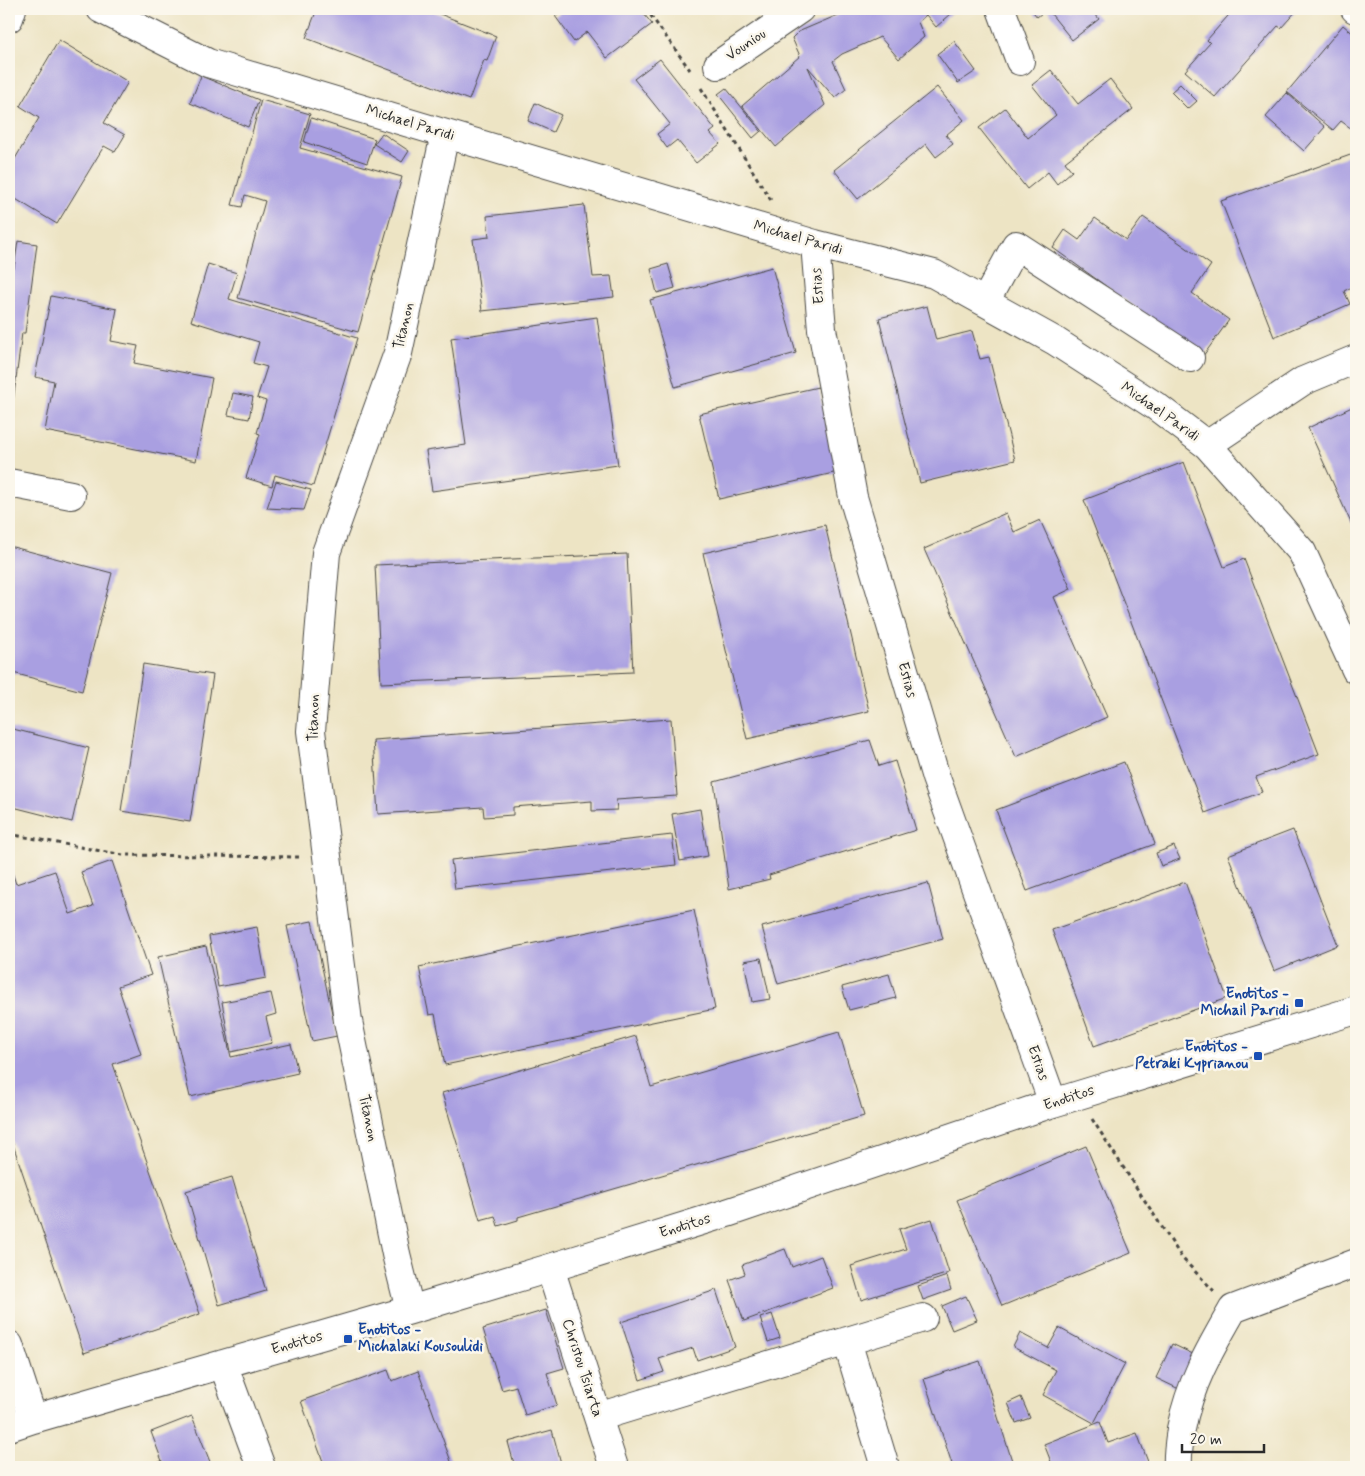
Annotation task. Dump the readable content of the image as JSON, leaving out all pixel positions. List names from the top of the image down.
{
  "streets": {
    "street": [
      "Vouniou",
      "Michael Paridi",
      "Estias",
      "Titanon",
      "Enotitos",
      "Christou Tsiarta"
    ]
  },
  "crossings": [
    ["Michael Paridi", "Estias"],
    ["Michael Paridi", "Titanon"],
    ["Estias", "Enotitos"],
    ["Titanon", "Enotitos"],
    ["Enotitos", "Christou Tsiarta"]
  ],
  "places": {
    "transit": ["Enotitos - Michail Paridi", "Enotitos - Petraki Kyprianou", "Enotitos - Michalaki Kousoulidi"]
  },
  "scale_bar": "20 m"
}
